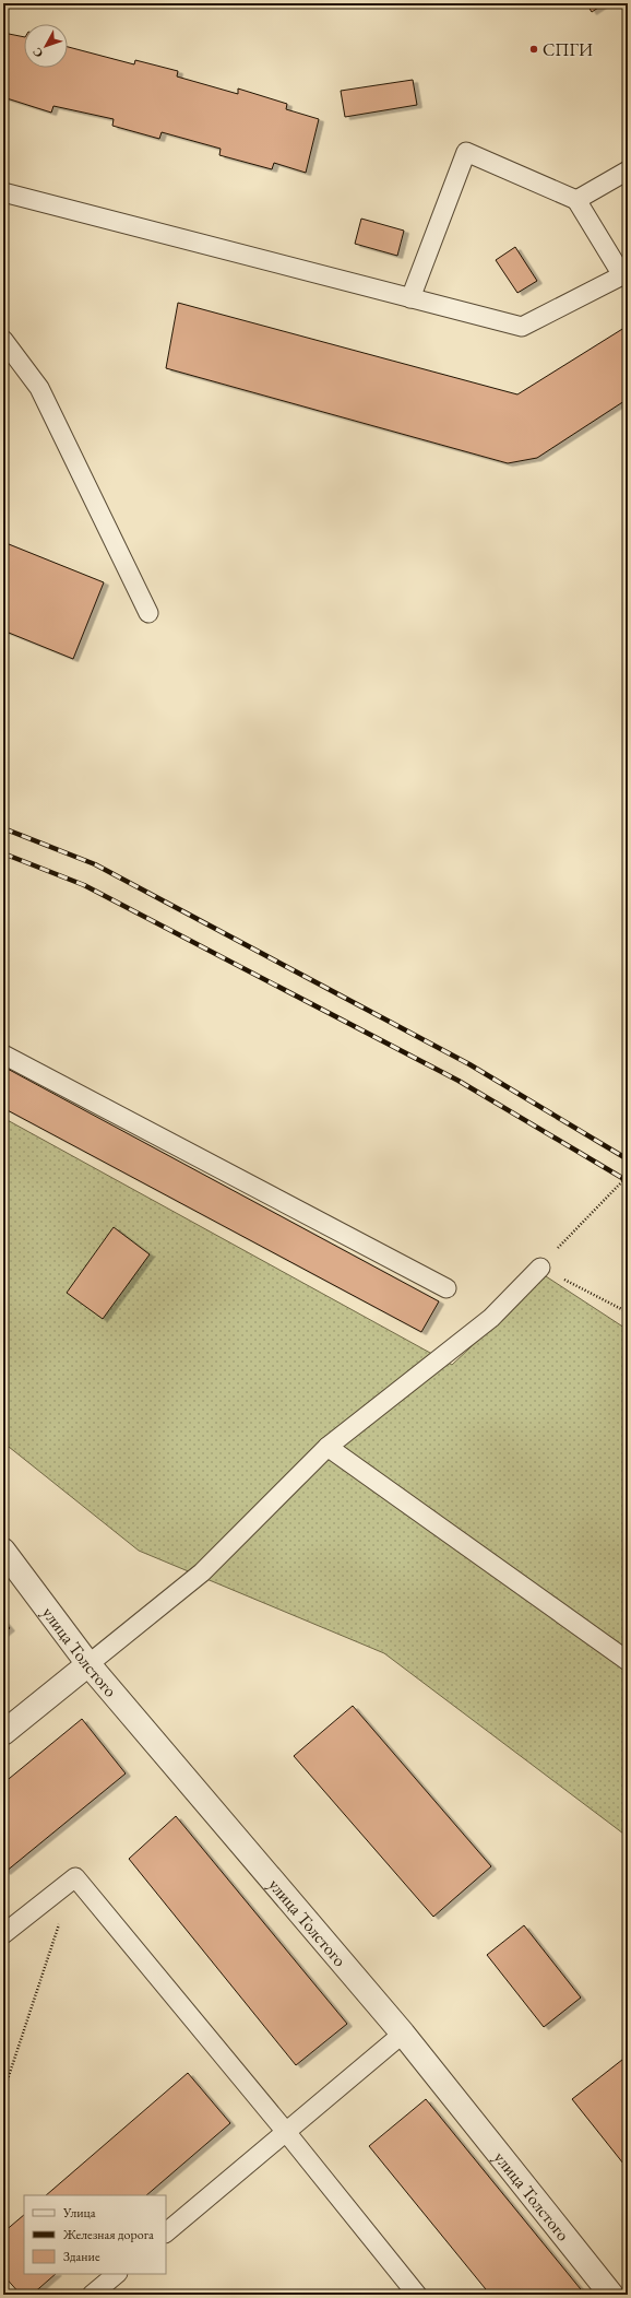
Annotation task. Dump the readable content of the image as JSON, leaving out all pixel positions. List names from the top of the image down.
{
  "streets": {
    "street": ["улица Толстого"]
  },
  "places": ["СПГИ"],
  "legend": ["Улица", "Железная дорога", "Здание"],
  "north": "bottom left"
}
